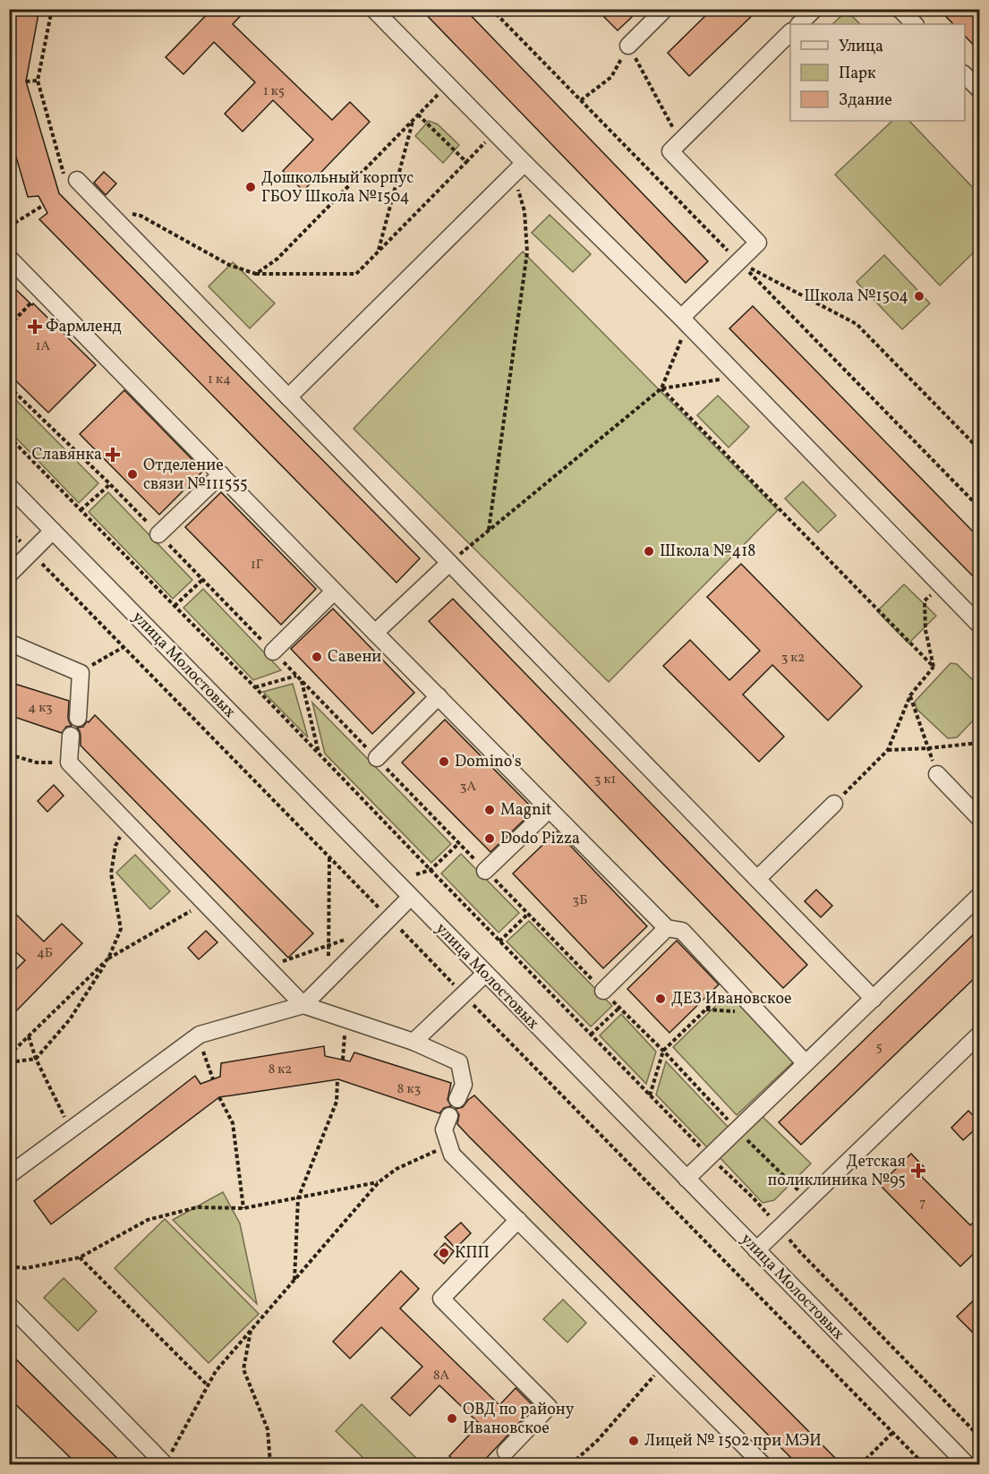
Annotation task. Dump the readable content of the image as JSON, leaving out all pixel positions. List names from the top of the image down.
{
  "streets": {
    "street": ["улица Молостовых"]
  },
  "places": {
    "other": [
      "Дошкольный корпус ГБОУ Школа №1504",
      "Школа №1504",
      "Отделение связи №111555",
      "Школа №418",
      "Савени",
      "Domino's",
      "Magnit",
      "Dodo Pizza",
      "ДЕЗ Ивановское",
      "КПП",
      "ОВД по району Ивановское",
      "Лицей № 1502 при МЭИ"
    ],
    "health": ["Фармленд", "Славянка", "Детская поликлиника №95"]
  },
  "house_numbers": [
    "1 к5",
    "1А",
    "1 к4",
    "1Г",
    "3 к2",
    "4 к3",
    "3 к1",
    "3А",
    "3Б",
    "4Б",
    "5",
    "8 к2",
    "8 к3",
    "7",
    "8А"
  ],
  "legend": ["Улица", "Парк", "Здание"]
}
